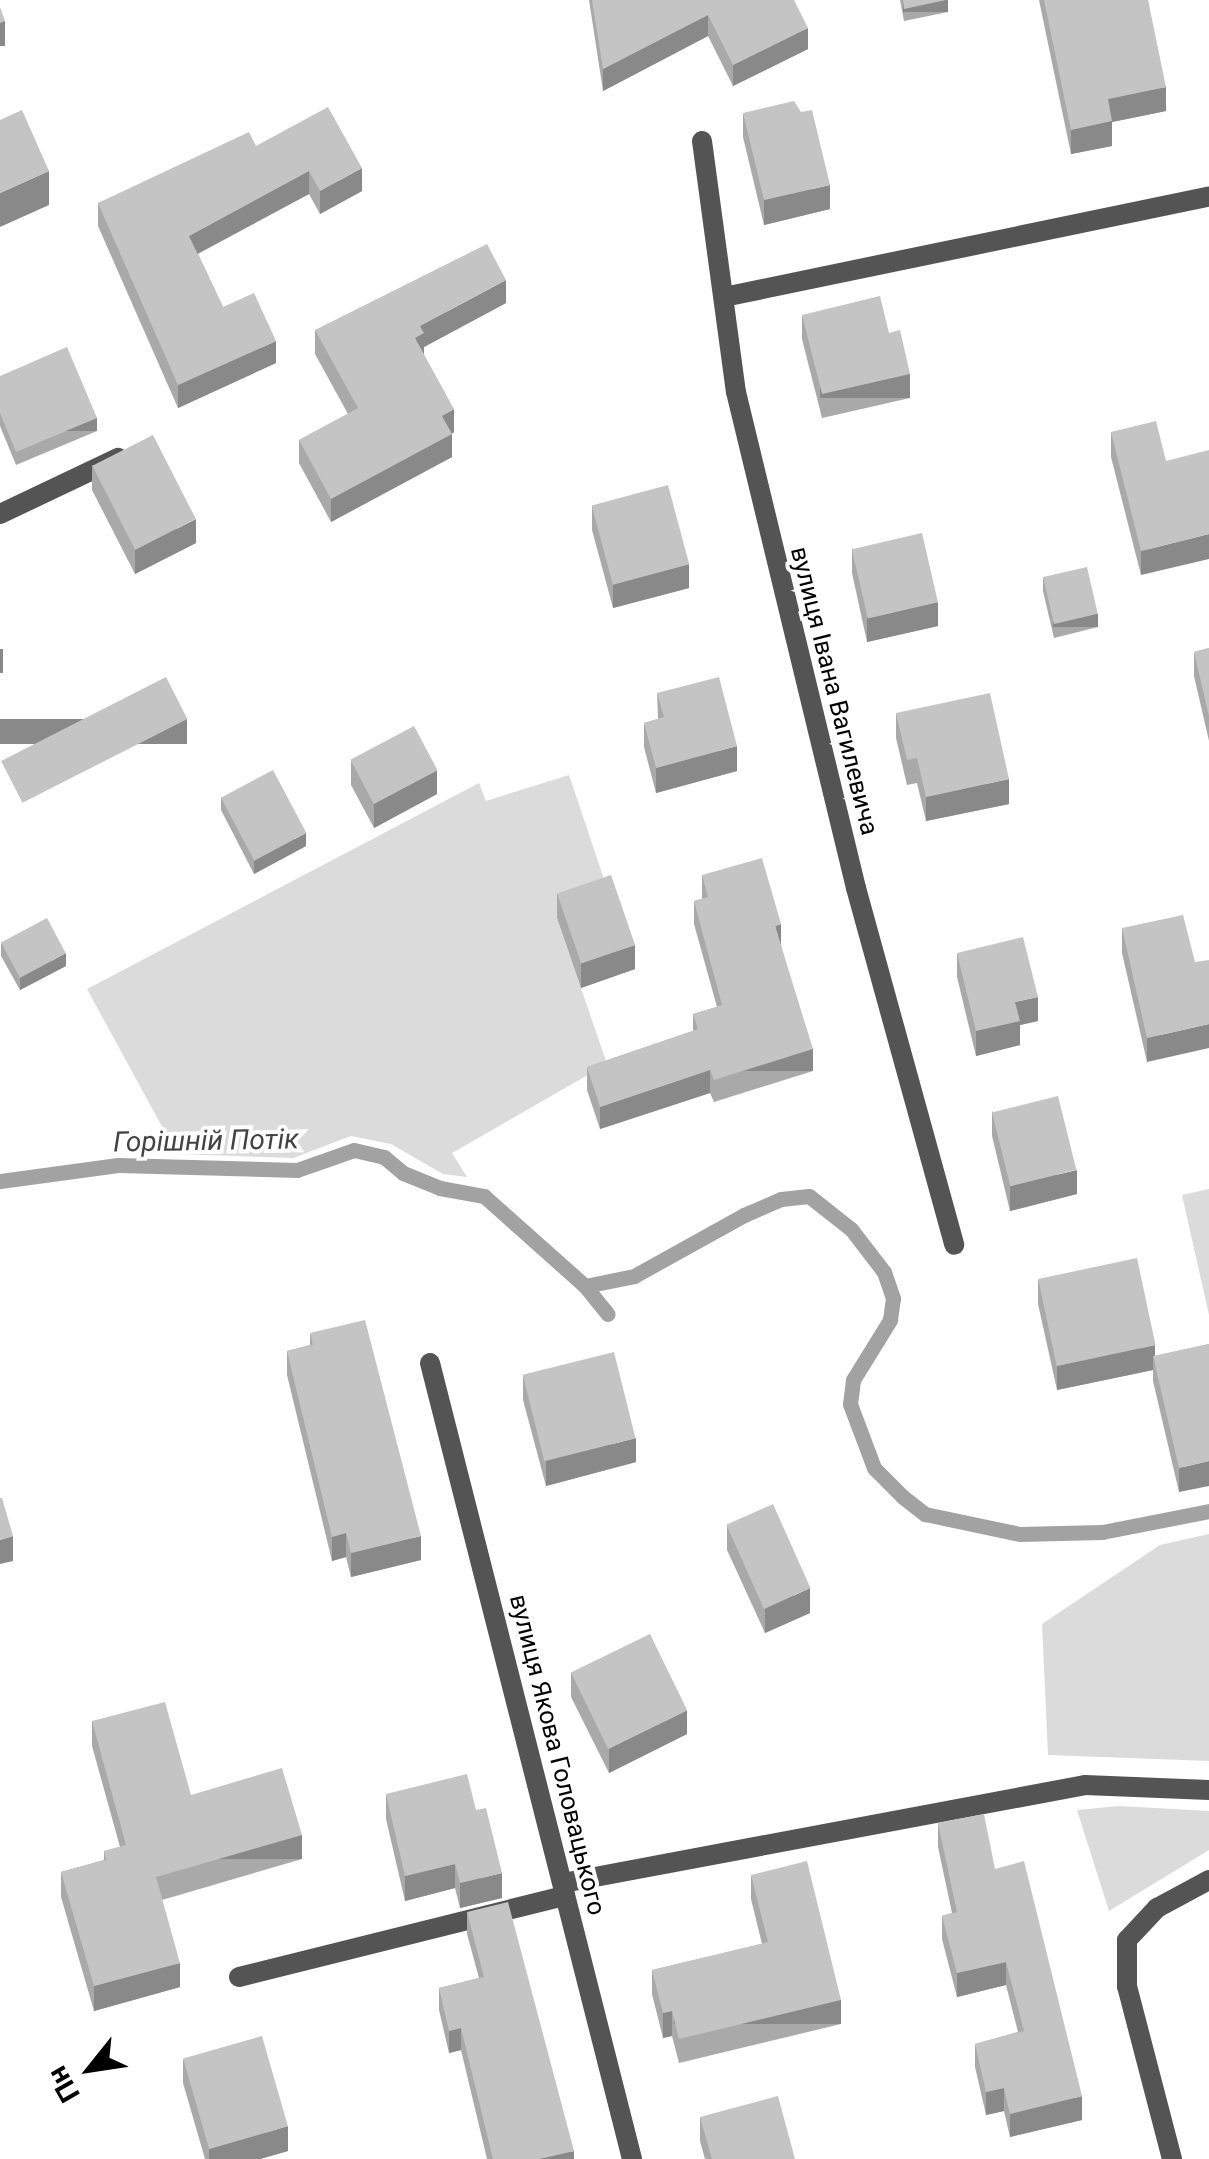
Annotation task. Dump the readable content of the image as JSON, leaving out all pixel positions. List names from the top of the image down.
{
  "streets": {
    "street": ["вулиця Івана Вагилевича", "вулиця Якова Головацького"]
  },
  "water": ["Горішній Потік"],
  "north": "bottom left"
}
